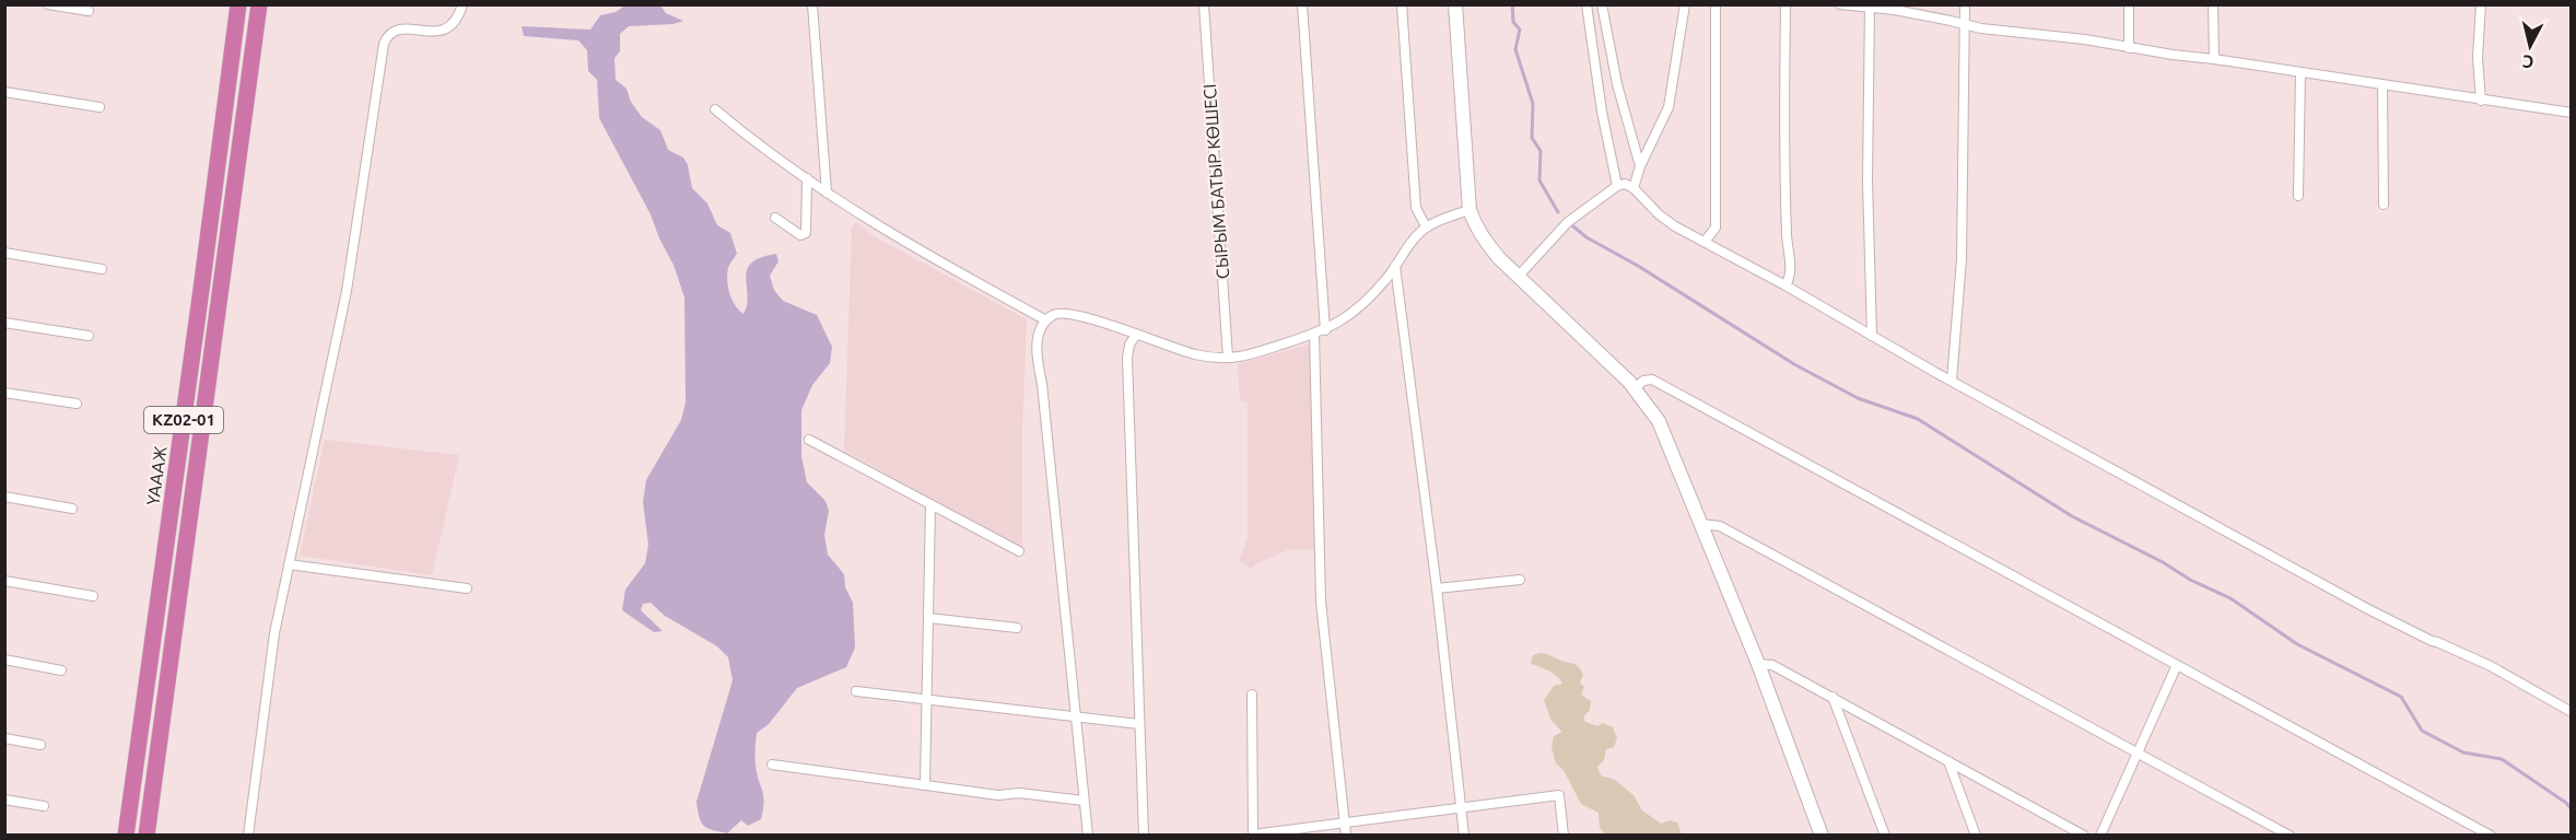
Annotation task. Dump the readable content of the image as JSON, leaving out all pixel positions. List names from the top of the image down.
{
  "streets": {
    "highway": ["KZ02-01", "ҮАААЖ"],
    "street": ["СЫРЫМ БАТЫР КӨШЕСІ"]
  },
  "north": "bottom"
}
